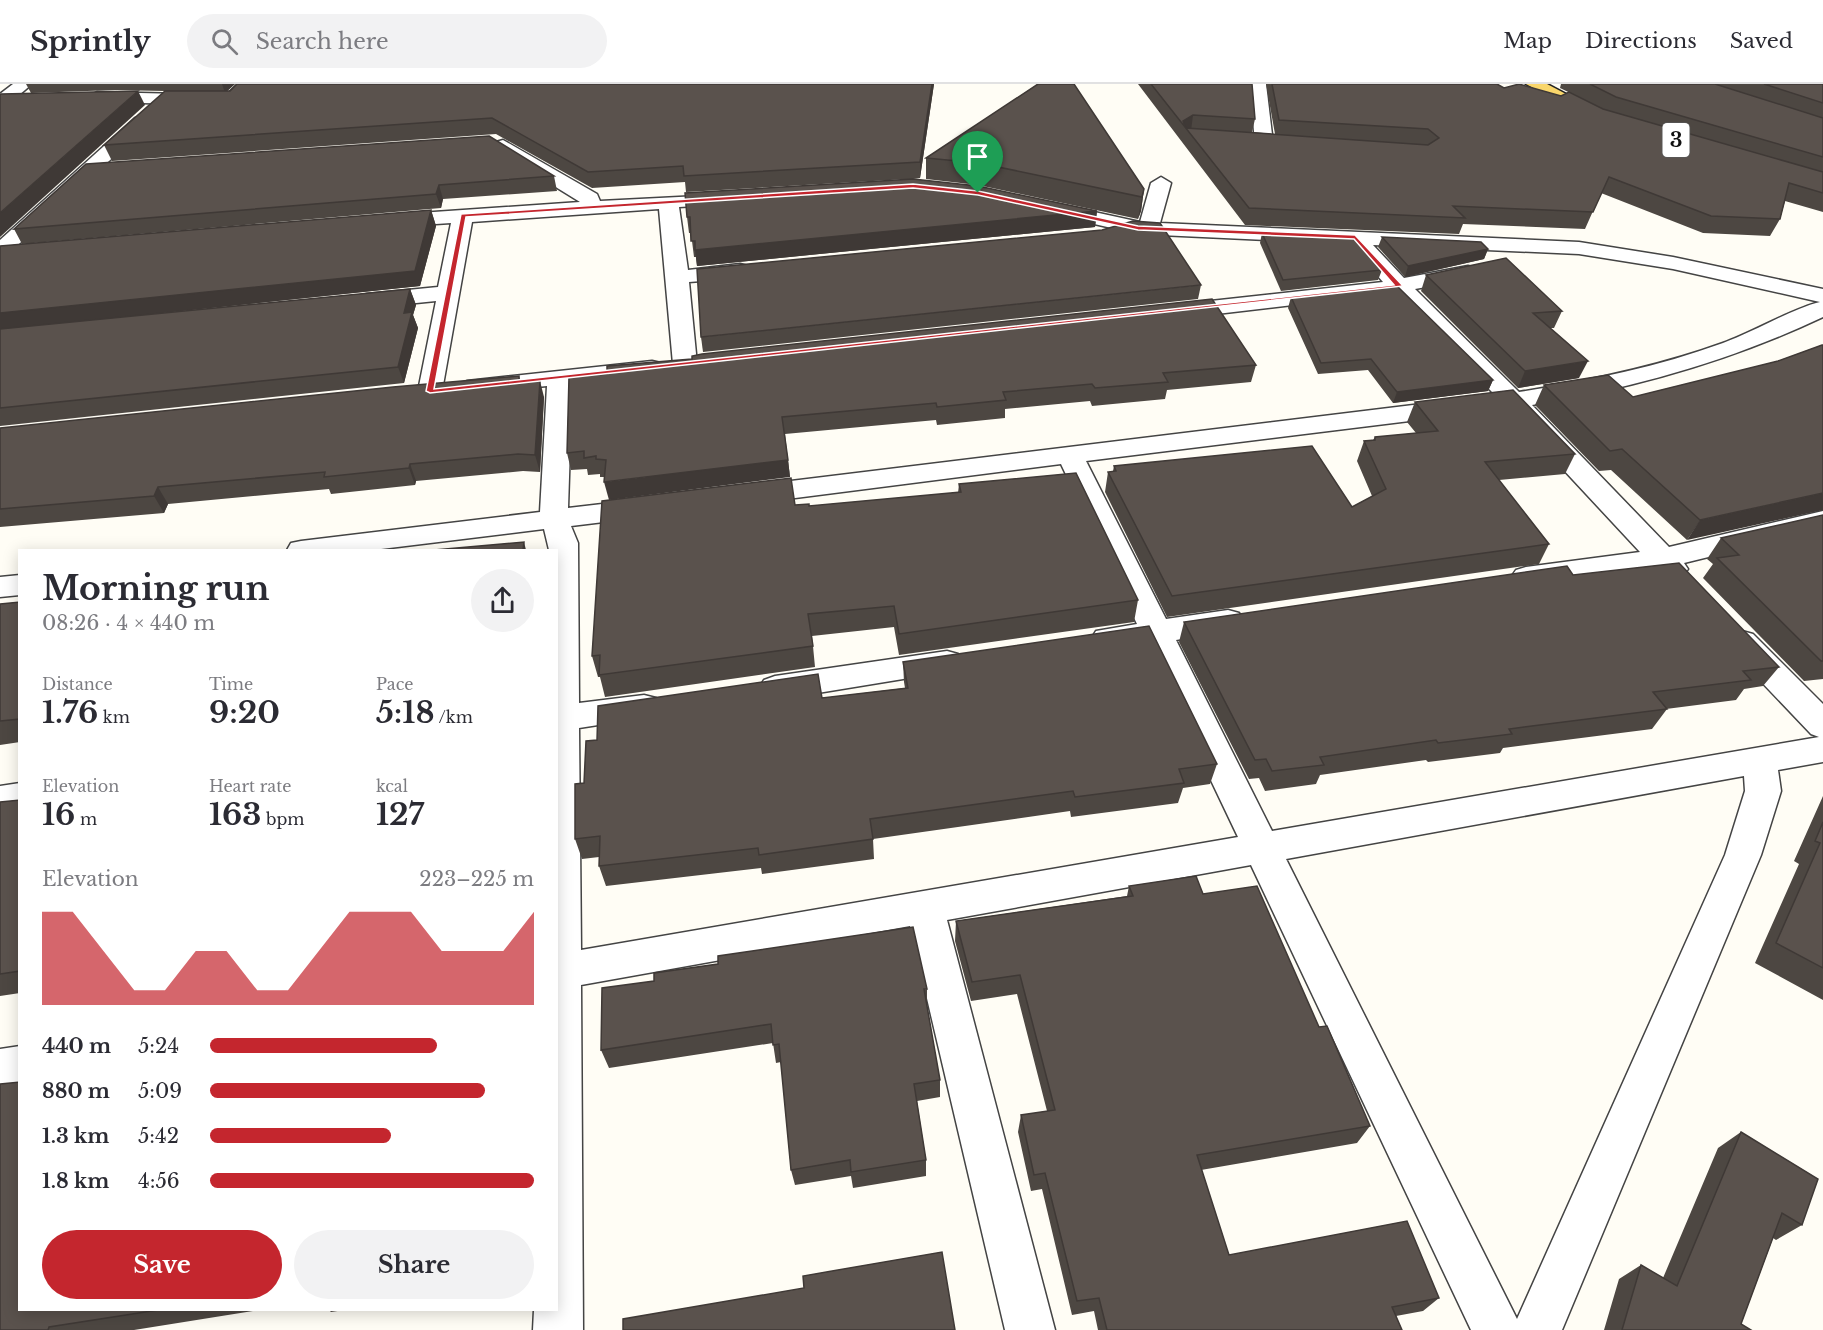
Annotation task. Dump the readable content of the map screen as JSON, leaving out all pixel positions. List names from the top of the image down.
{
  "page": {
    "header": "Sprintly",
    "search": "Search here",
    "nav": ["Map", "Directions", "Saved"],
    "heading": ["Morning run", "08:26 · 4 × 440 m"],
    "stats": [
      ["Distance", "1.76 km"],
      ["Time", "9:20"],
      ["Pace", "5:18 /km"],
      ["Elevation", "16 m"],
      ["Heart rate", "163 bpm"],
      ["kcal", "127"]
    ],
    "chart": ["Elevation", "223–225 m"],
    "list": [
      {
        "name": "440 m",
        "note": "5:24"
      },
      {
        "name": "880 m",
        "note": "5:09"
      },
      {
        "name": "1.3 km",
        "note": "5:42"
      },
      {
        "name": "1.8 km",
        "note": "4:56"
      }
    ],
    "buttons": ["Save", "Share"]
  }
}
